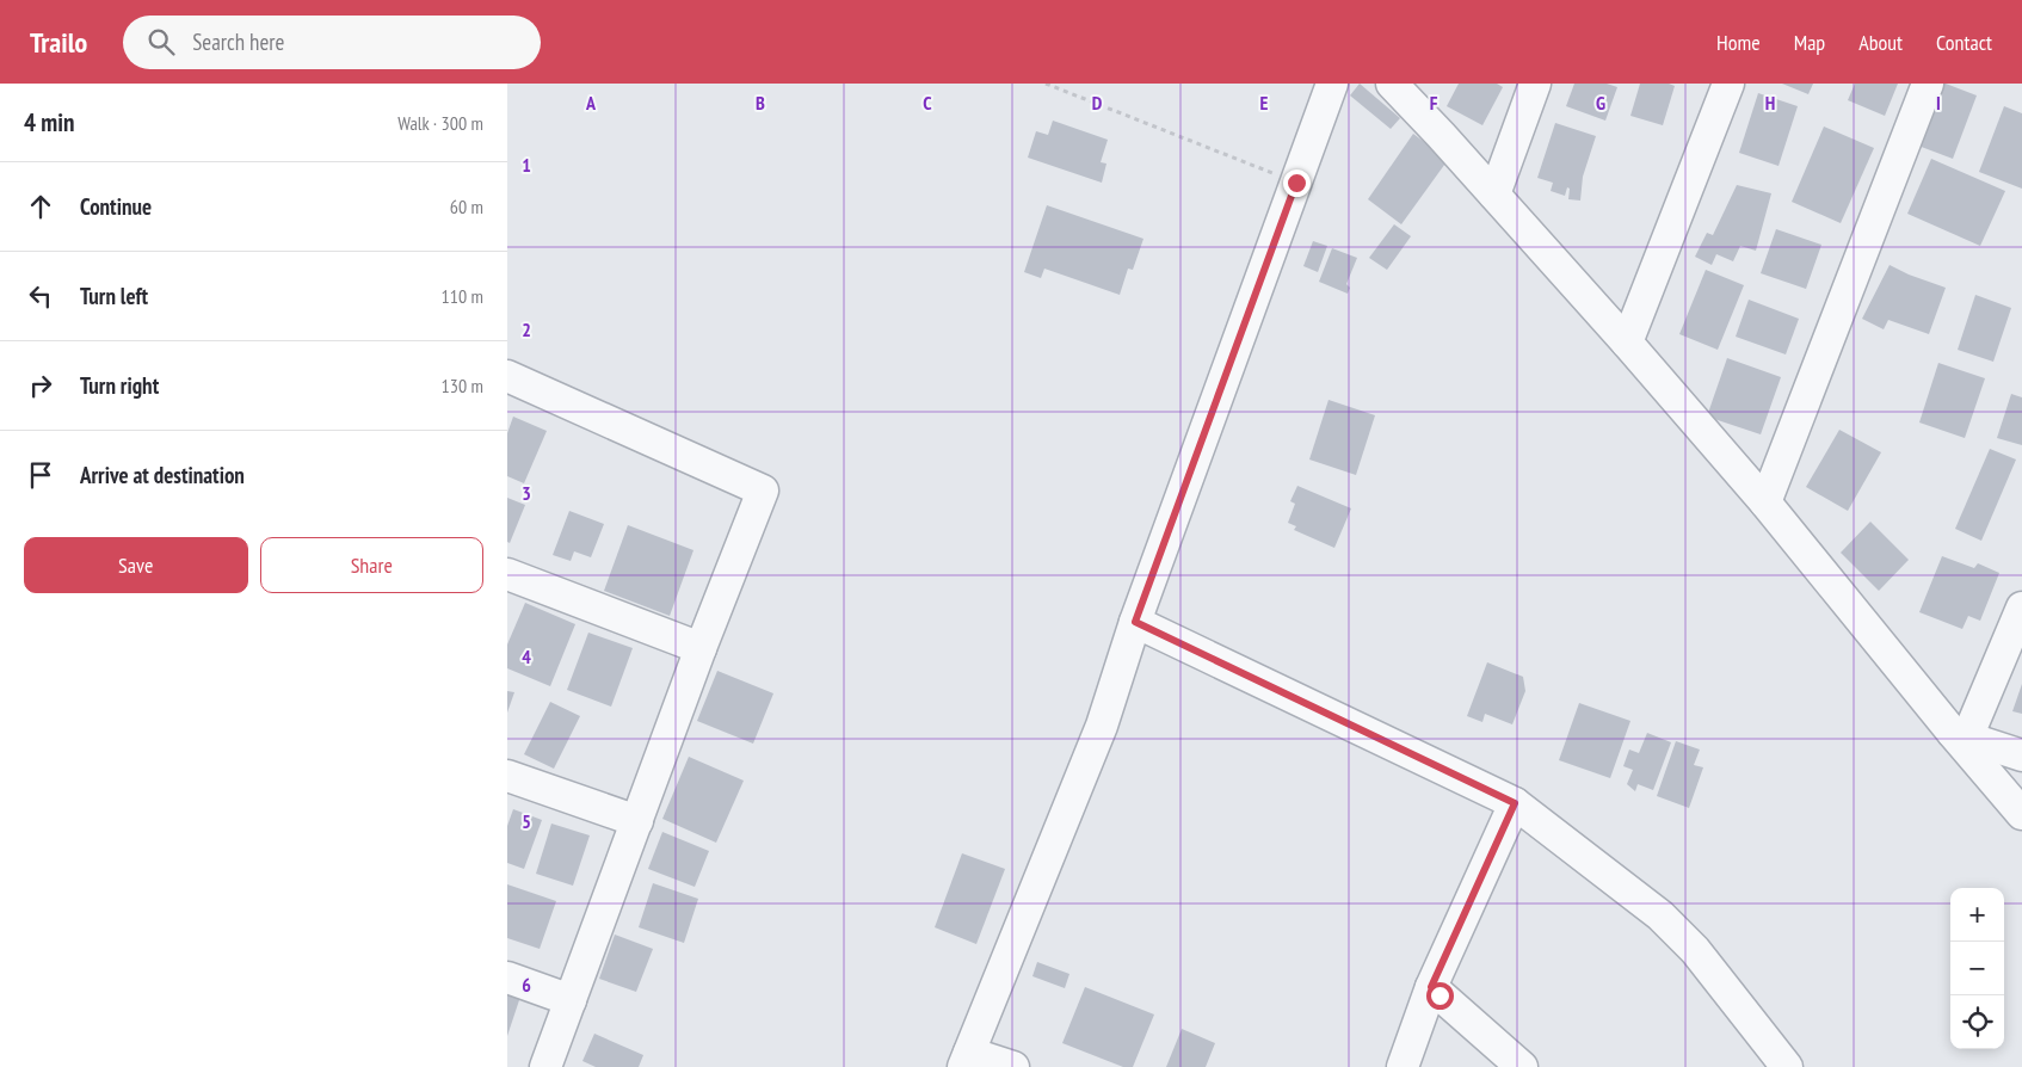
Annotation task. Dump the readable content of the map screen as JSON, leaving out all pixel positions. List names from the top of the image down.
{
  "page": {
    "header": "Trailo",
    "search": "Search here",
    "nav": [
      "Home",
      "Map",
      "About",
      "Contact"
    ],
    "heading": ["4 min", "Walk · 300 m"],
    "list": [
      ["Continue", "60 m"],
      ["Turn left", "110 m"],
      ["Turn right", "130 m"],
      "Arrive at destination"
    ],
    "buttons": ["Save", "Share"],
    "map_buttons": ["+", "−"]
  },
  "grid": {
    "columns": [
      "A",
      "B",
      "C",
      "D",
      "E",
      "F",
      "G",
      "H",
      "I"
    ],
    "rows": [
      "1",
      "2",
      "3",
      "4",
      "5",
      "6"
    ]
  }
}
